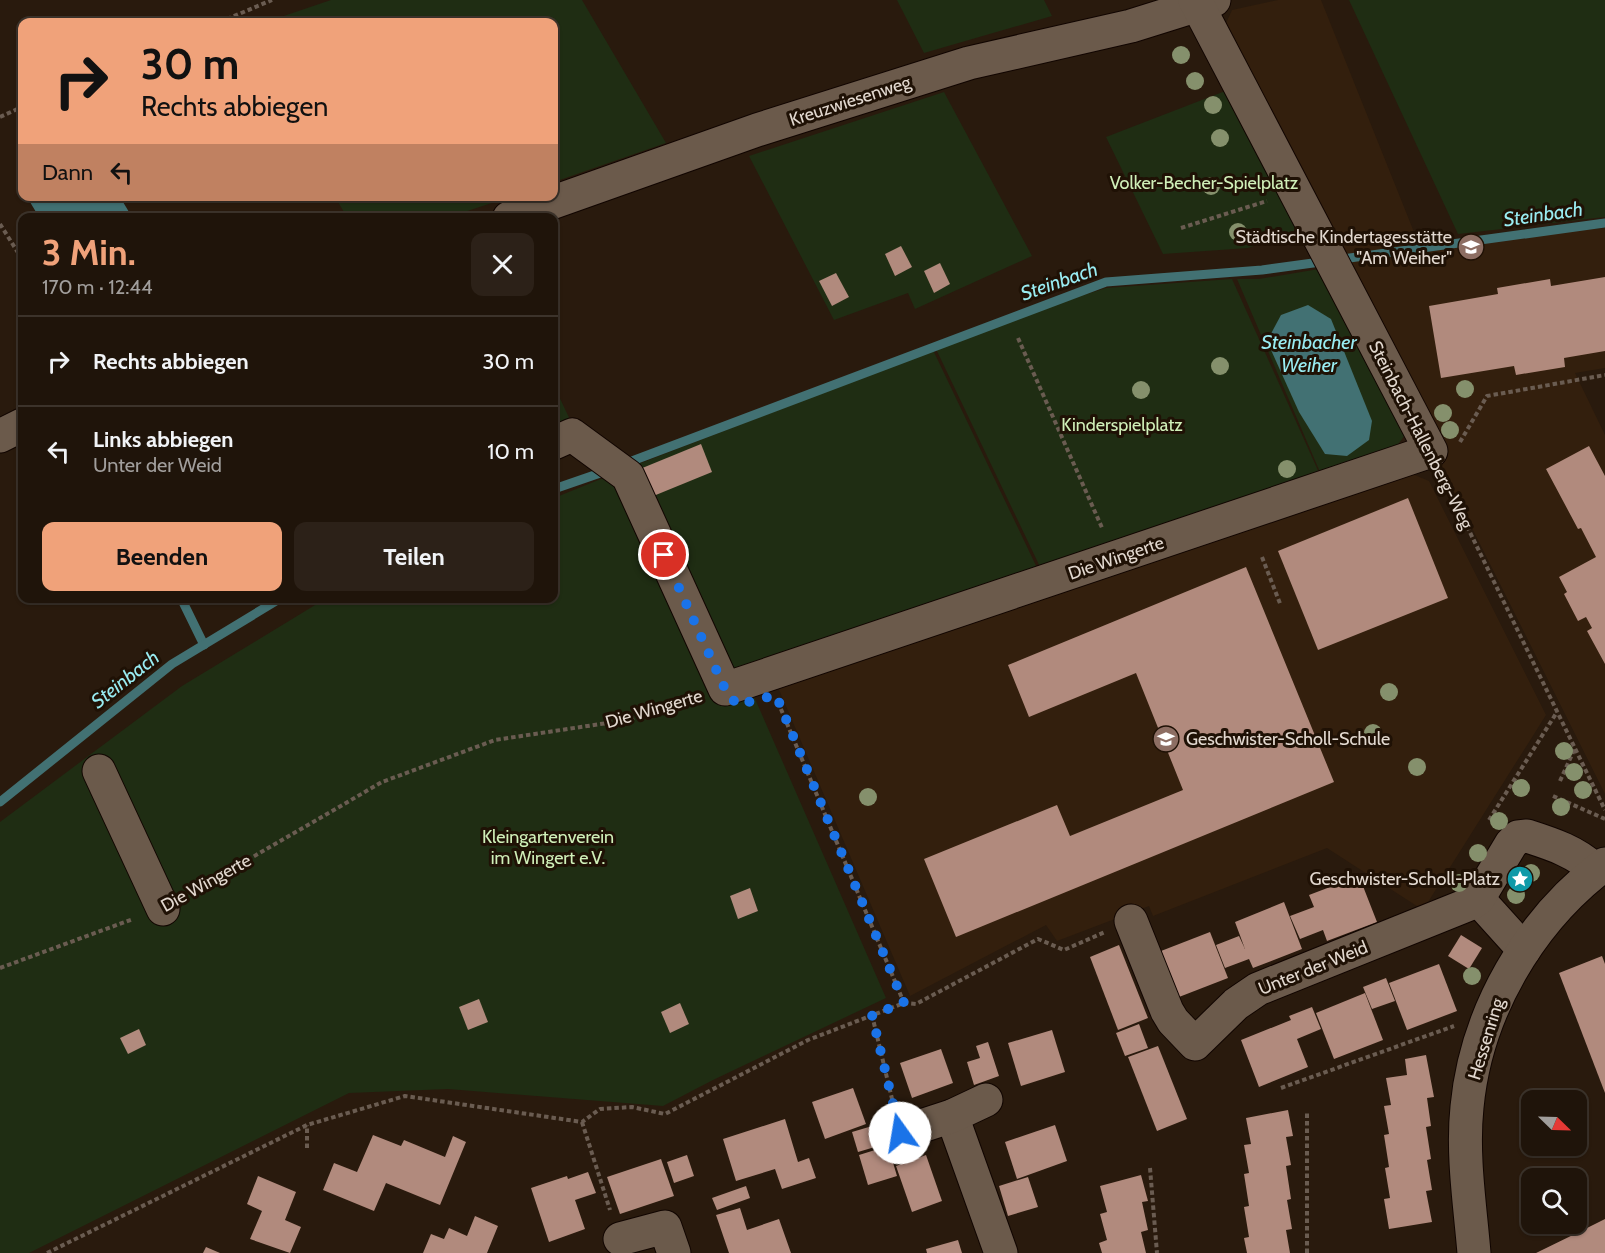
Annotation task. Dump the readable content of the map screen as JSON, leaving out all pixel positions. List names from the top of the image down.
{
  "streets": {
    "street": [
      "Kreuzwiesenweg",
      "Steinbach-Hallenberg-Weg",
      "Die Wingerte",
      "Unter der Weid",
      "Hessenring"
    ]
  },
  "crossings": [
    ["Kreuzwiesenweg", "Steinbach-Hallenberg-Weg"],
    ["Steinbach-Hallenberg-Weg", "Die Wingerte"]
  ],
  "water": ["Steinbach", "Steinbacher Weiher"],
  "parks": ["Volker-Becher-Spielplatz", "Kinderspielplatz", "Kleingartenverein im Wingert e.V."],
  "places": {
    "school or university": ["Städtische Kindertagesstätte \"Am Weiher\"", "Geschwister-Scholl-Schule"],
    "place": ["Geschwister-Scholl-Platz"]
  },
  "north": "bottom right",
  "page": {
    "turn": ["30 m", "Rechts abbiegen"],
    "then": "Dann",
    "heading": ["3 Min.", "170 m · 12:44"],
    "list": [
      {
        "name": "Rechts abbiegen",
        "value": "30 m"
      },
      {
        "name": "Links abbiegen",
        "note": "Unter der Weid",
        "value": "10 m"
      }
    ],
    "buttons": ["Beenden", "Teilen"]
  }
}
